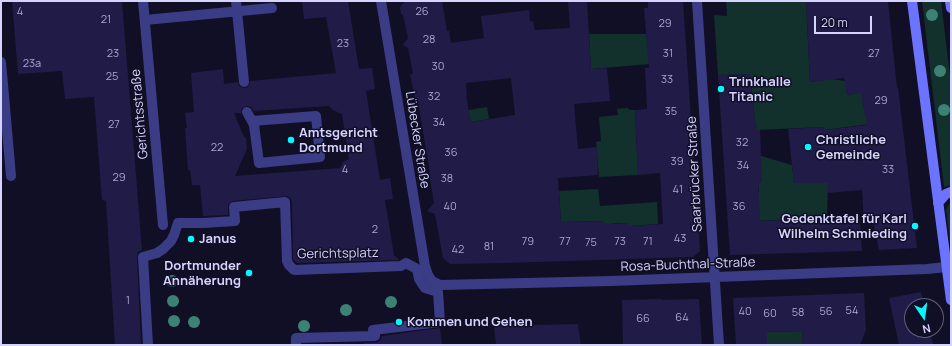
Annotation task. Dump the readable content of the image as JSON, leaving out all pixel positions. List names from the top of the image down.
{
  "streets": {
    "street": [
      "Gerichtsstraße",
      "Lübecker Straße",
      "Saarbrücker Straße",
      "Gerichtsplatz",
      "Rosa-Buchthal-Straße"
    ]
  },
  "crossings": [
    ["Lübecker Straße", "Rosa-Buchthal-Straße"],
    ["Saarbrücker Straße", "Rosa-Buchthal-Straße"]
  ],
  "places": [
    "Trinkhalle Titanic",
    "Amtsgericht Dortmund",
    "Christliche Gemeinde",
    "Gedenktafel für Karl Wilhelm Schmieding",
    "Janus",
    "Dortmunder Annäherung",
    "Kommen und Gehen"
  ],
  "house_numbers": [
    "4",
    "26",
    "21",
    "29",
    "28",
    "23",
    "23",
    "31",
    "27",
    "23a",
    "30",
    "25",
    "33",
    "32",
    "29",
    "35",
    "34",
    "27",
    "32",
    "22",
    "36",
    "39",
    "34",
    "4",
    "33",
    "29",
    "38",
    "41",
    "40",
    "36",
    "2",
    "43",
    "79",
    "77",
    "73",
    "71",
    "75",
    "81",
    "42",
    "1",
    "54",
    "40",
    "56",
    "58",
    "60",
    "64",
    "66"
  ],
  "scale_bar": "20 m",
  "north": "bottom"
}
